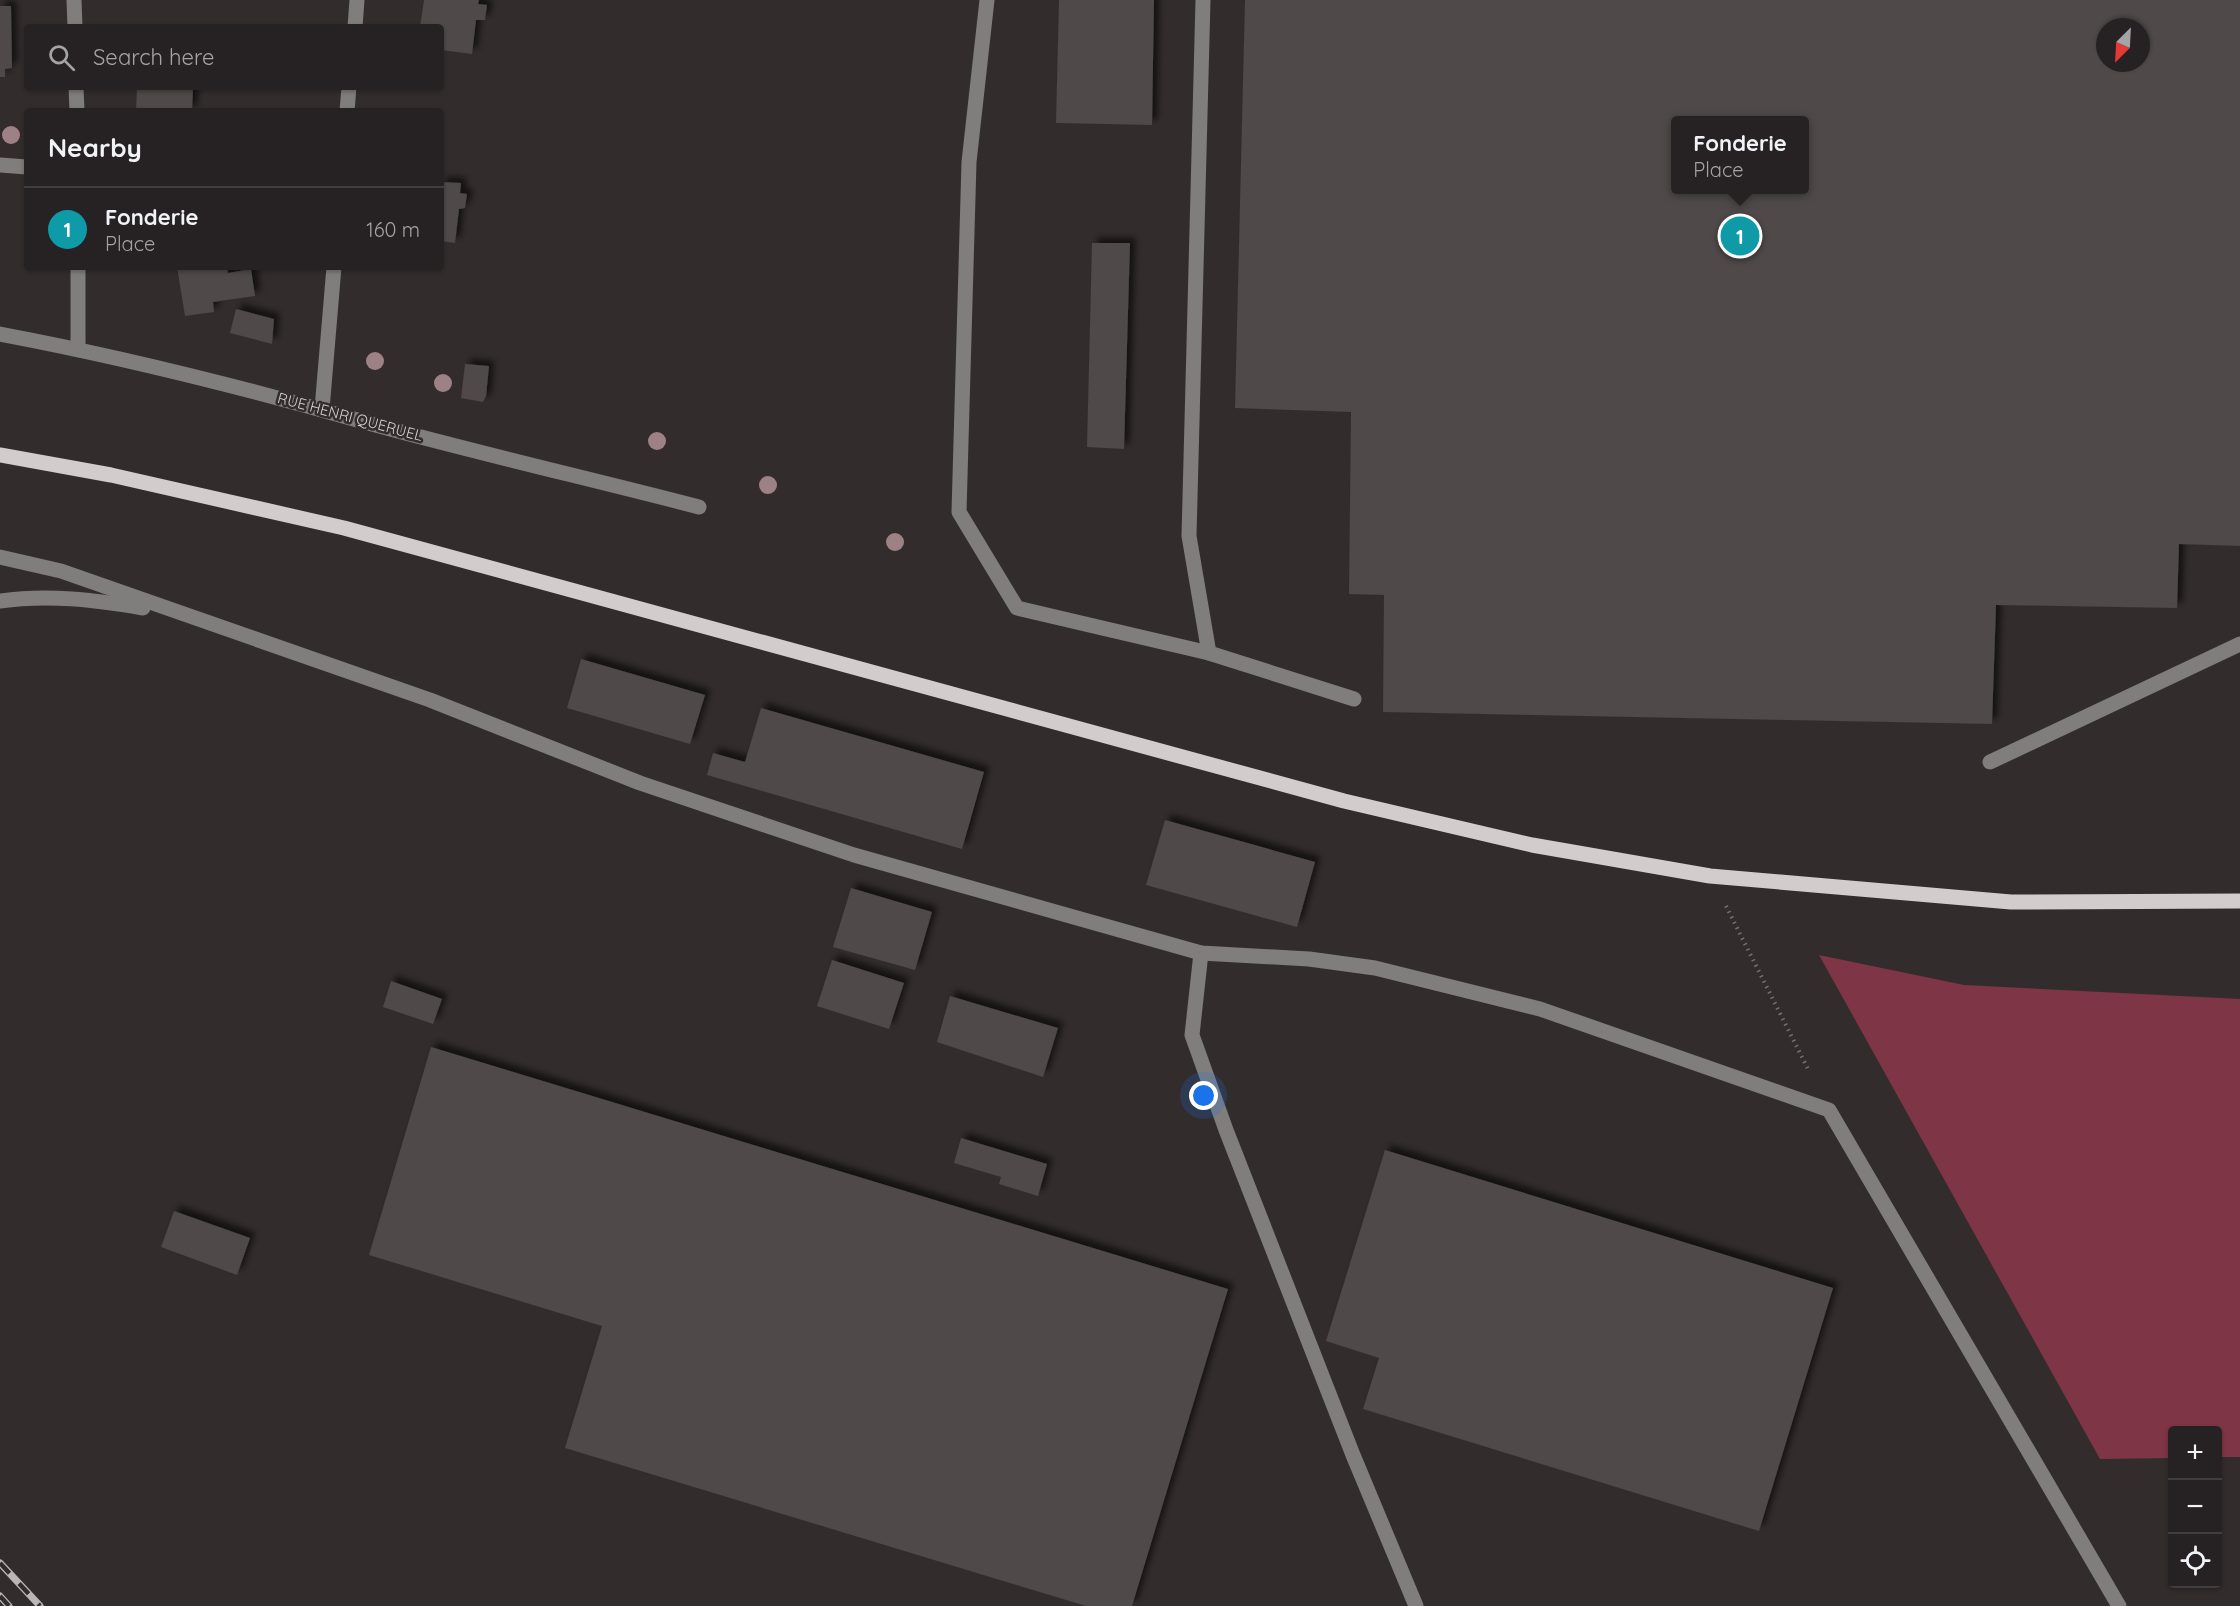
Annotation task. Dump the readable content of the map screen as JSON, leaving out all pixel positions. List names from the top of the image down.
{
  "streets": {
    "street": ["RUE HENRI QUERUEL"]
  },
  "north": "bottom left",
  "page": {
    "search": "Search here",
    "heading": "Nearby",
    "popup": ["Fonderie", "Place"],
    "list": [
      {
        "mark": "1",
        "name": "Fonderie",
        "note": "Place",
        "value": "160 m"
      }
    ],
    "pins": "1",
    "map_buttons": ["+", "−"]
  }
}
